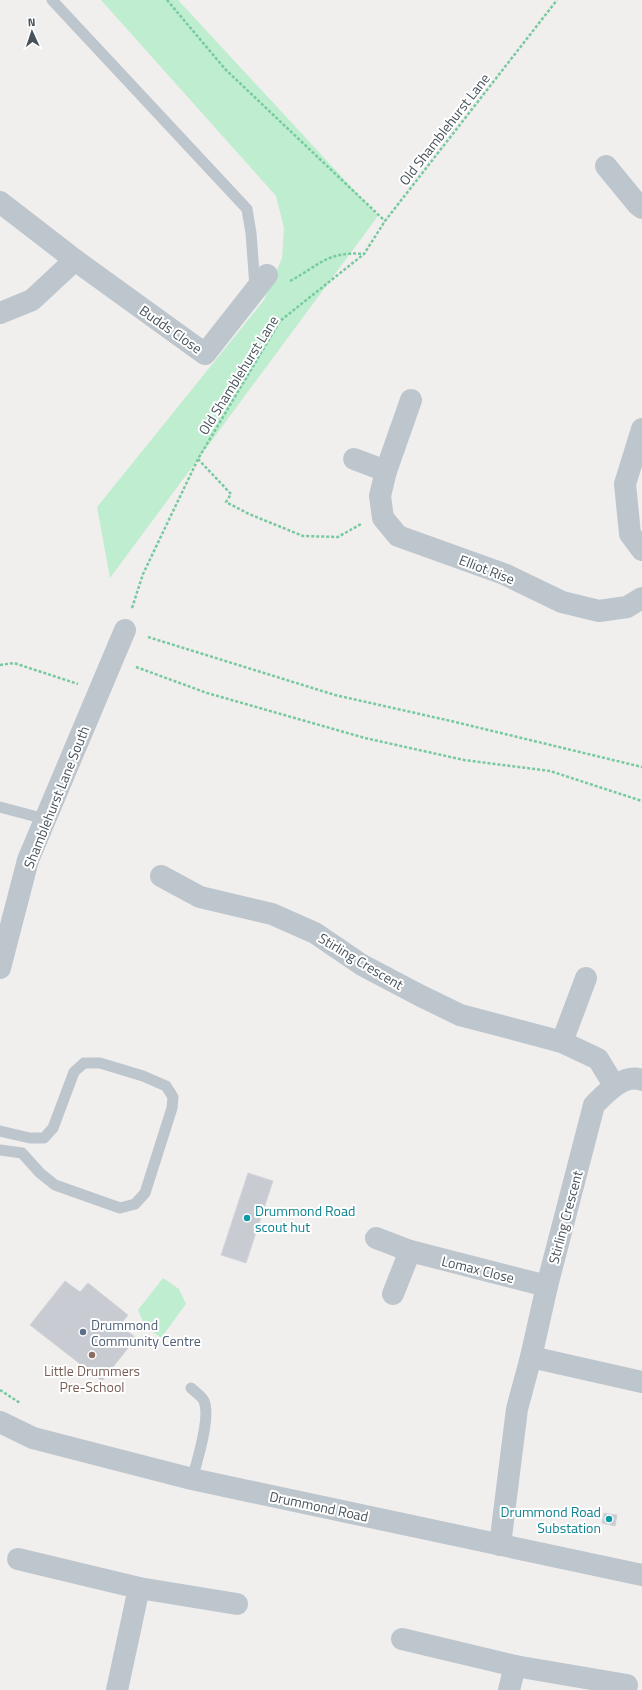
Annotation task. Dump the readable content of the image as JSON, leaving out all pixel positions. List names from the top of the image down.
{
  "streets": {
    "street": [
      "Budds Close",
      "Elliot Rise",
      "Shamblehurst Lane South",
      "Stirling Crescent",
      "Lomax Close",
      "Drummond Road"
    ],
    "path": ["Old Shamblehurst Lane"]
  },
  "crossings": [
    ["Old Shamblehurst Lane", "Shamblehurst Lane South"],
    ["Stirling Crescent", "Lomax Close"],
    ["Stirling Crescent", "Drummond Road"]
  ],
  "places": [
    "Drummond Road scout hut",
    "Drummond Community Centre",
    "Little Drummers Pre-School",
    "Drummond Road Substation"
  ],
  "north": "top"
}
